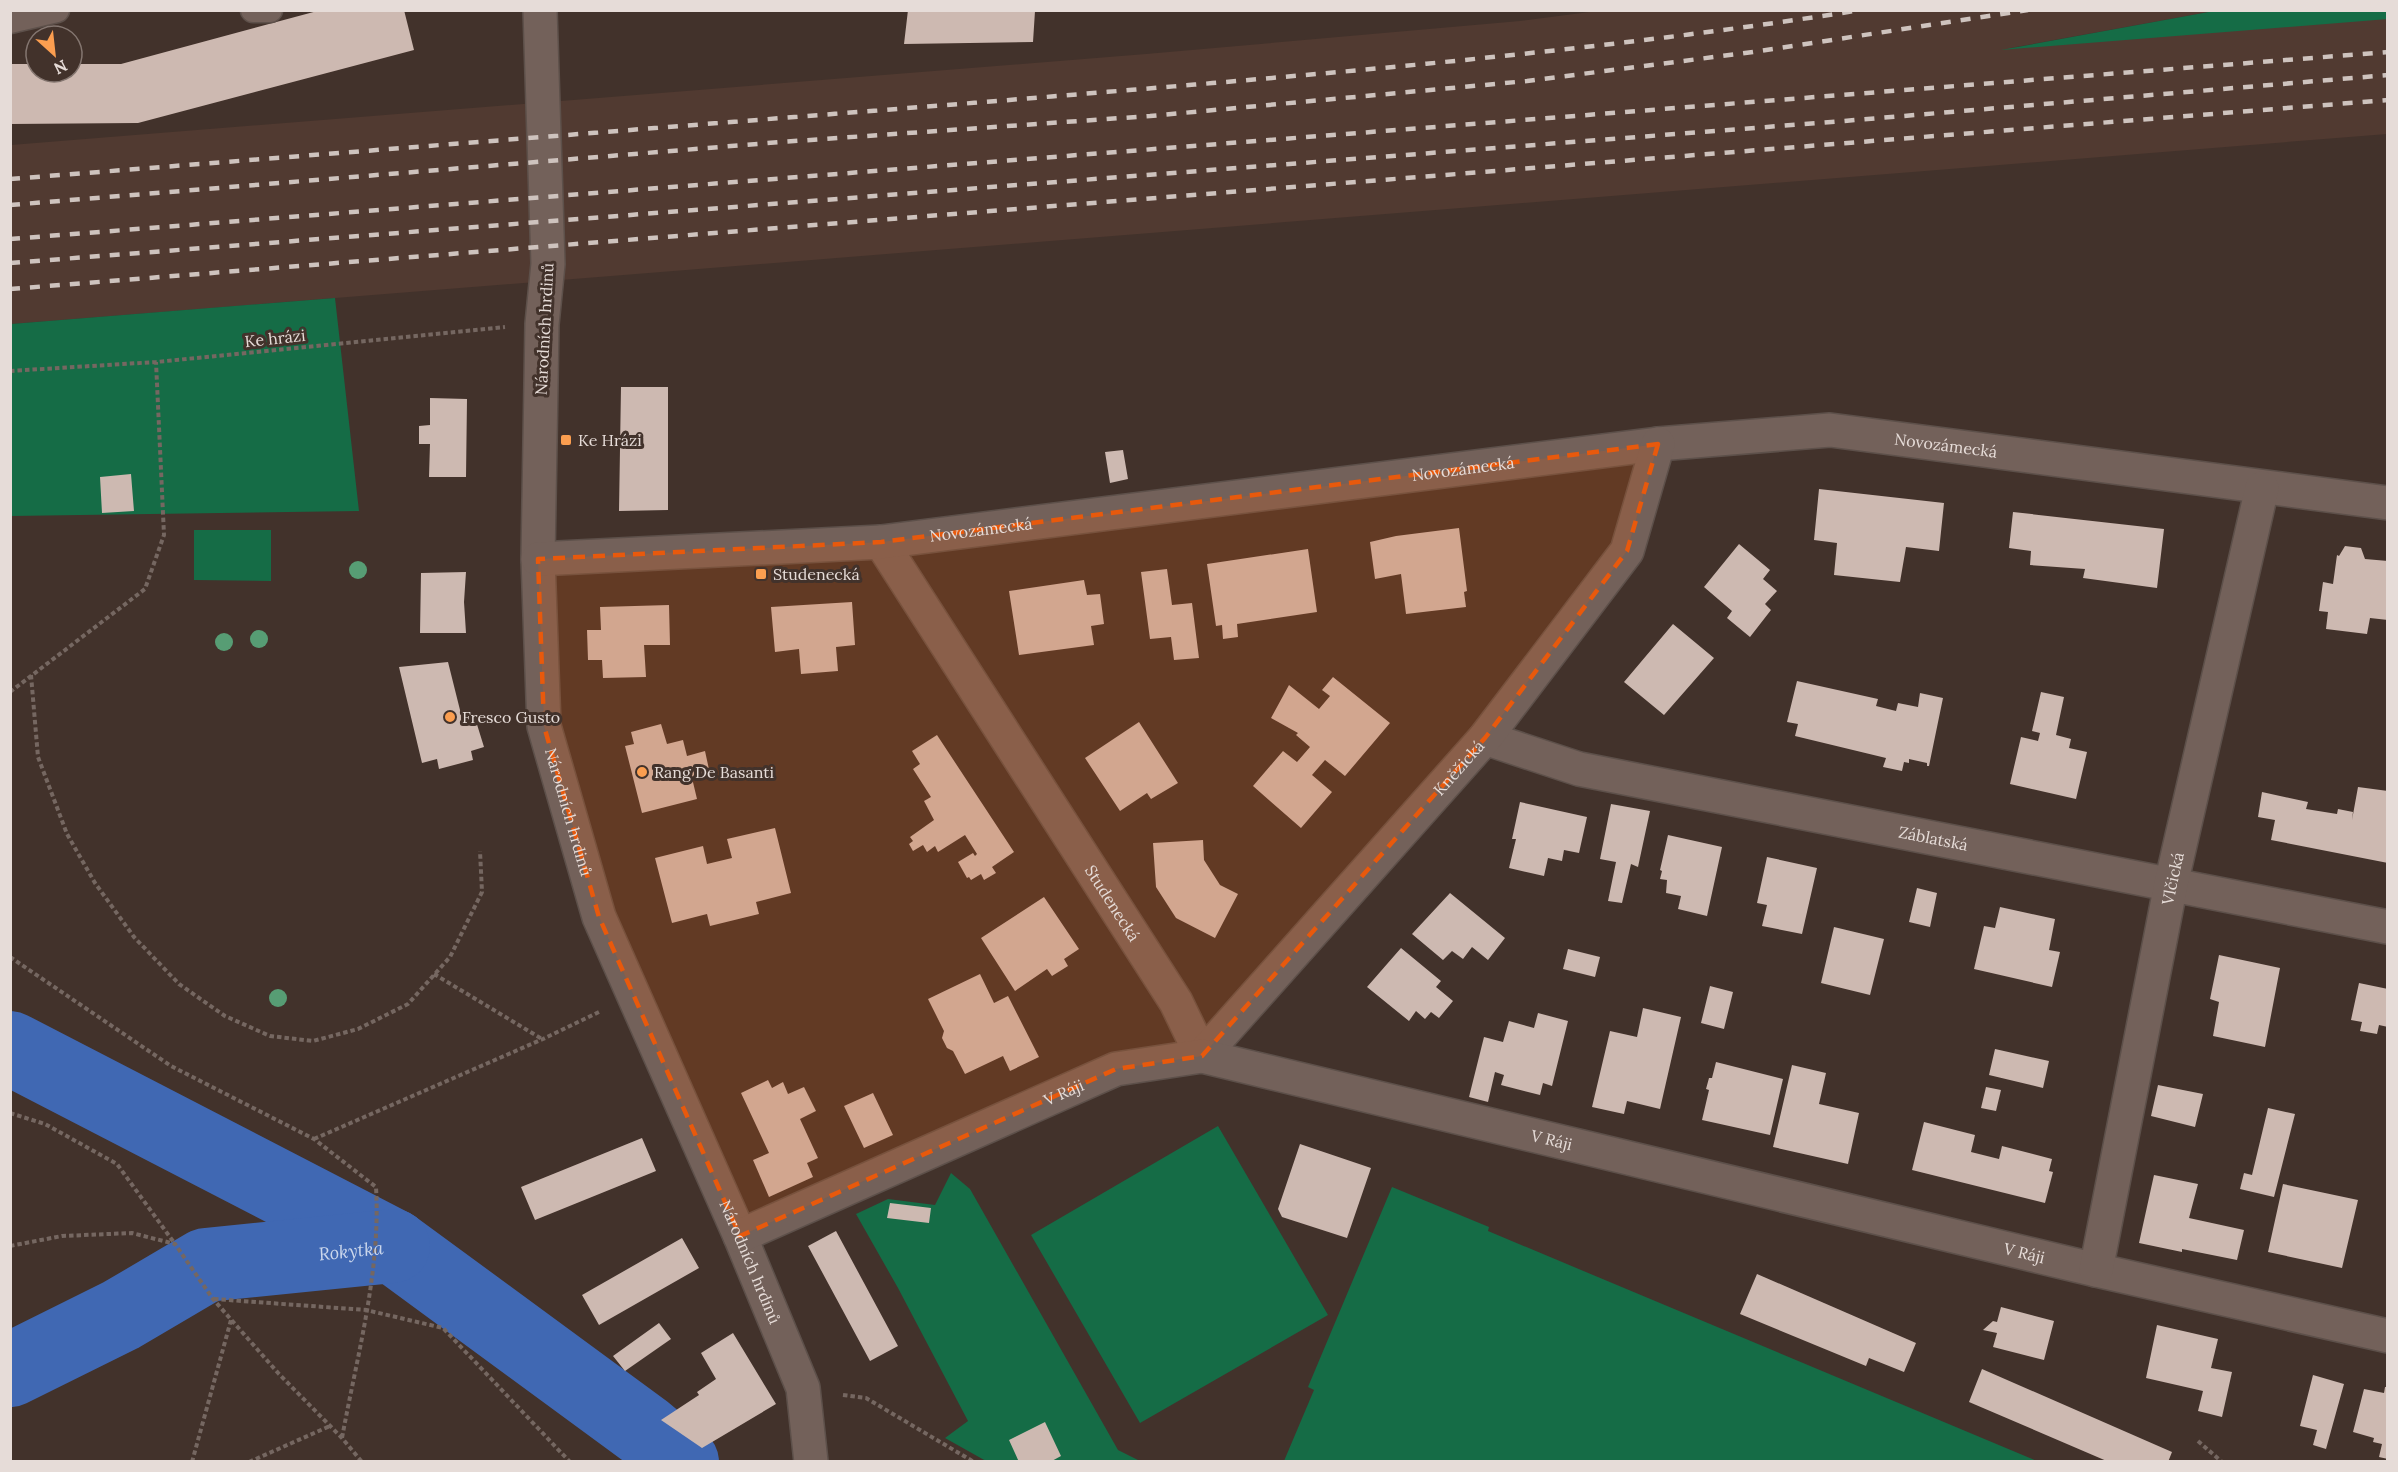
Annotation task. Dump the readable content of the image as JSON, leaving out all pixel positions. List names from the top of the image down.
{
  "streets": {
    "street": [
      "Národních hrdinů",
      "Novozámecká",
      "Kněžická",
      "Záblatská",
      "Vlčická",
      "Studenecká",
      "V Ráji"
    ],
    "path": ["Ke hrázi"]
  },
  "crossings": [
    ["Národních hrdinů", "Ke hrázi"],
    ["Národních hrdinů", "Novozámecká"],
    ["Národních hrdinů", "V Ráji"],
    ["Novozámecká", "Kněžická"],
    ["Novozámecká", "Vlčická"],
    ["Novozámecká", "Studenecká"],
    ["Kněžická", "Záblatská"],
    ["Kněžická", "Studenecká"],
    ["Kněžická", "V Ráji"],
    ["Záblatská", "Vlčická"],
    ["Vlčická", "V Ráji"],
    ["Studenecká", "V Ráji"]
  ],
  "water": ["Rokytka"],
  "places": {
    "transit": ["Ke Hrázi", "Studenecká"],
    "other": ["Fresco Gusto", "Rang De Basanti"]
  },
  "north": "bottom right"
}
